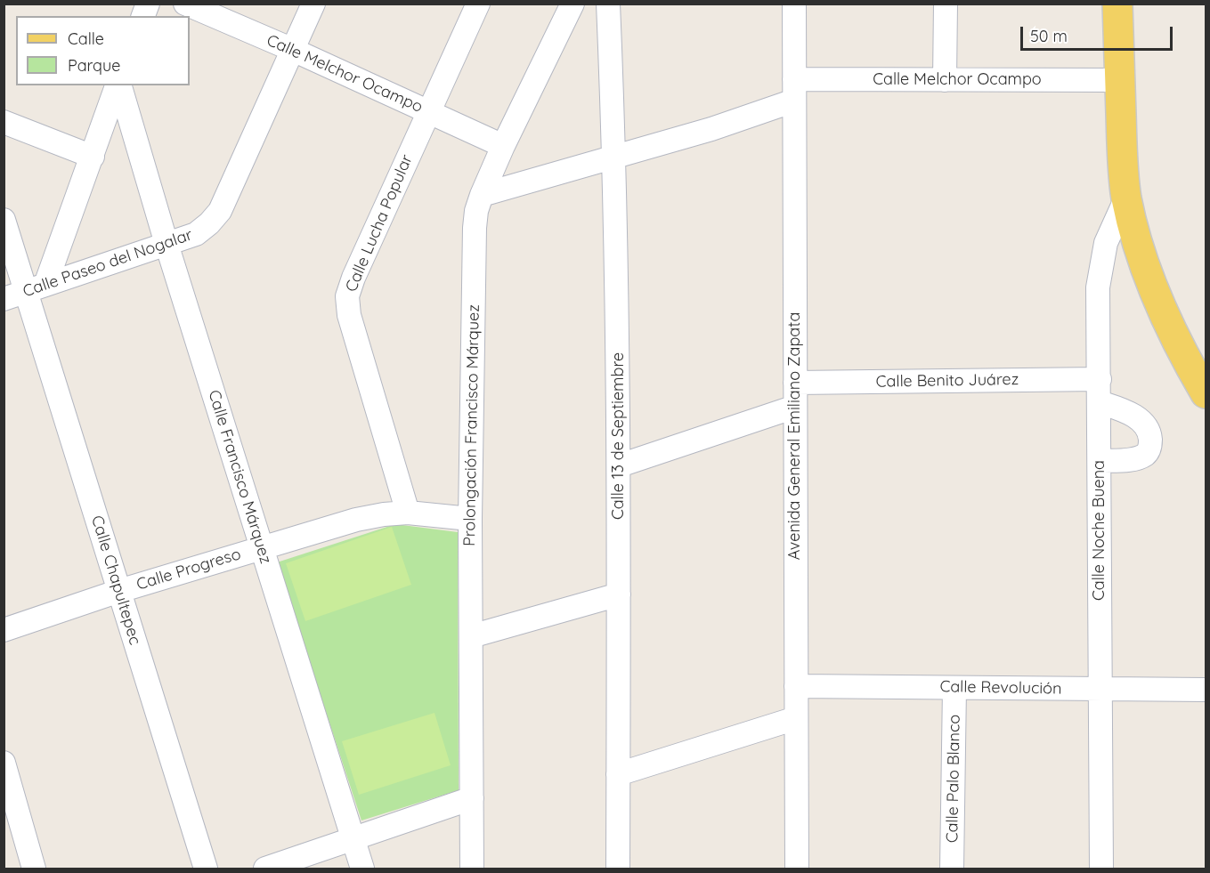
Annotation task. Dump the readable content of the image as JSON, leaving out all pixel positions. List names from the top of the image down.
{
  "streets": {
    "street": [
      "Calle Melchor Ocampo",
      "Calle Lucha Popular",
      "Calle Paseo del Nogalar",
      "Calle Benito Juárez",
      "Prolongación Francisco Márquez",
      "Calle 13 de Septiembre",
      "Avenida General Emiliano Zapata",
      "Calle Francisco Márquez",
      "Calle Noche Buena",
      "Calle Progreso",
      "Calle Chapultepec",
      "Calle Revolución",
      "Calle Palo Blanco"
    ]
  },
  "crossings": [
    ["Calle Melchor Ocampo", "Calle Lucha Popular"],
    ["Calle Melchor Ocampo", "Calle Paseo del Nogalar"],
    ["Calle Melchor Ocampo", "Prolongación Francisco Márquez"],
    ["Calle Melchor Ocampo", "Calle 13 de Septiembre"],
    ["Calle Melchor Ocampo", "Avenida General Emiliano Zapata"],
    ["Calle Lucha Popular", "Calle Progreso"],
    ["Calle Paseo del Nogalar", "Calle Francisco Márquez"],
    ["Calle Paseo del Nogalar", "Calle Chapultepec"],
    ["Calle Benito Juárez", "Avenida General Emiliano Zapata"],
    ["Calle Benito Juárez", "Calle Noche Buena"],
    ["Prolongación Francisco Márquez", "Calle Progreso"],
    ["Avenida General Emiliano Zapata", "Calle Revolución"],
    ["Calle Francisco Márquez", "Calle Progreso"],
    ["Calle Noche Buena", "Calle Revolución"],
    ["Calle Progreso", "Calle Chapultepec"],
    ["Calle Revolución", "Calle Palo Blanco"]
  ],
  "legend": ["Calle", "Parque"],
  "scale_bar": "50 m"
}
